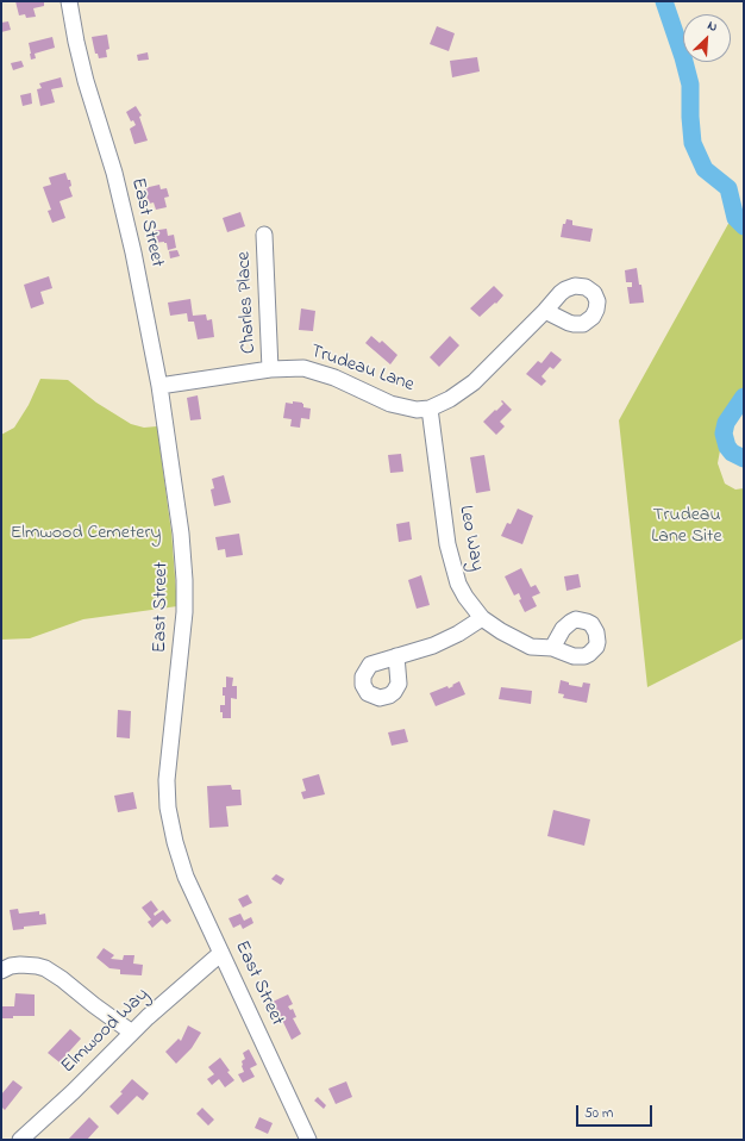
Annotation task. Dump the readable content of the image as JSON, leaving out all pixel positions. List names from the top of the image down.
{
  "streets": {
    "street": [
      "East Street",
      "Charles Place",
      "Trudeau Lane",
      "Leo Way",
      "Elmwood Way"
    ]
  },
  "crossings": [
    ["East Street", "Trudeau Lane"],
    ["East Street", "Elmwood Way"],
    ["Charles Place", "Trudeau Lane"],
    ["Trudeau Lane", "Leo Way"]
  ],
  "parks": ["Trudeau Lane Site", "Elmwood Cemetery"],
  "scale_bar": "50 m",
  "north": "top right"
}
